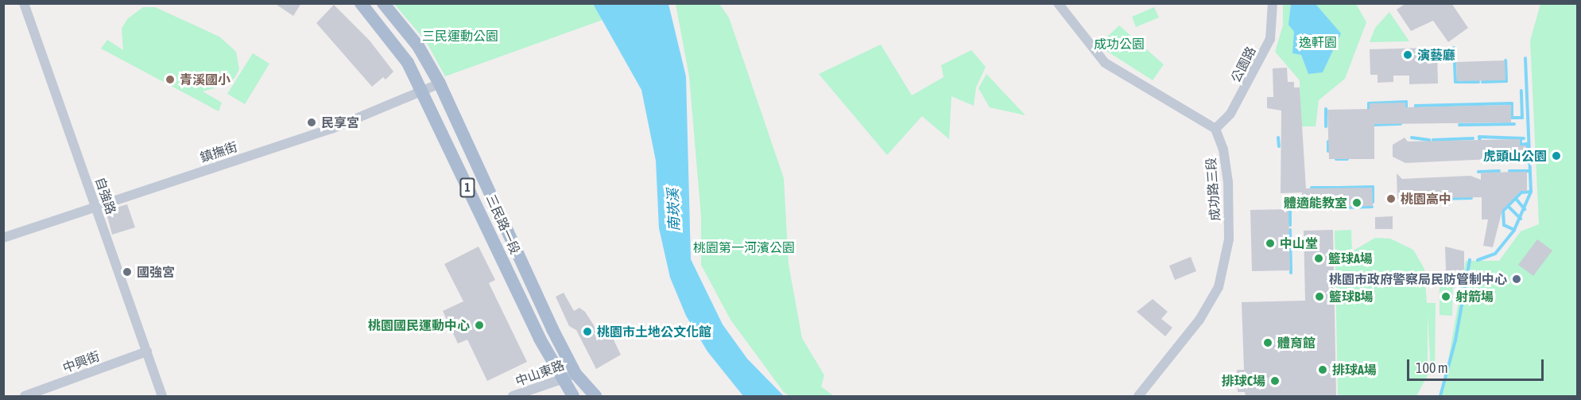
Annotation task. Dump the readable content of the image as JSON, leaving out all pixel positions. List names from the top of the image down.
{
  "streets": {
    "main road": ["1", "三民路一段"],
    "street": [
      "公園路",
      "鎮撫街",
      "成功路三段",
      "自強路",
      "中興街",
      "中山東路"
    ]
  },
  "crossings": [
    ["公園路", "成功路三段"],
    ["鎮撫街", "自強路"],
    ["鎮撫街", "三民路一段"],
    ["自強路", "中興街"],
    ["三民路一段", "中山東路"]
  ],
  "water": ["南崁溪"],
  "parks": [
    "三民運動公園",
    "逸軒園",
    "成功公園",
    "桃園第一河濱公園"
  ],
  "places": [
    "演藝廳",
    "青溪國小",
    "民享宮",
    "虎頭山公園",
    "桃園高中",
    "體適能教室",
    "中山堂",
    "籃球A場",
    "國強宮",
    "桃園市政府警察局民防管制中心",
    "籃球B場",
    "射箭場",
    "桃園國民運動中心",
    "桃園市土地公文化館",
    "體育館",
    "排球A場",
    "排球C場"
  ],
  "scale_bar": "100 m"
}
